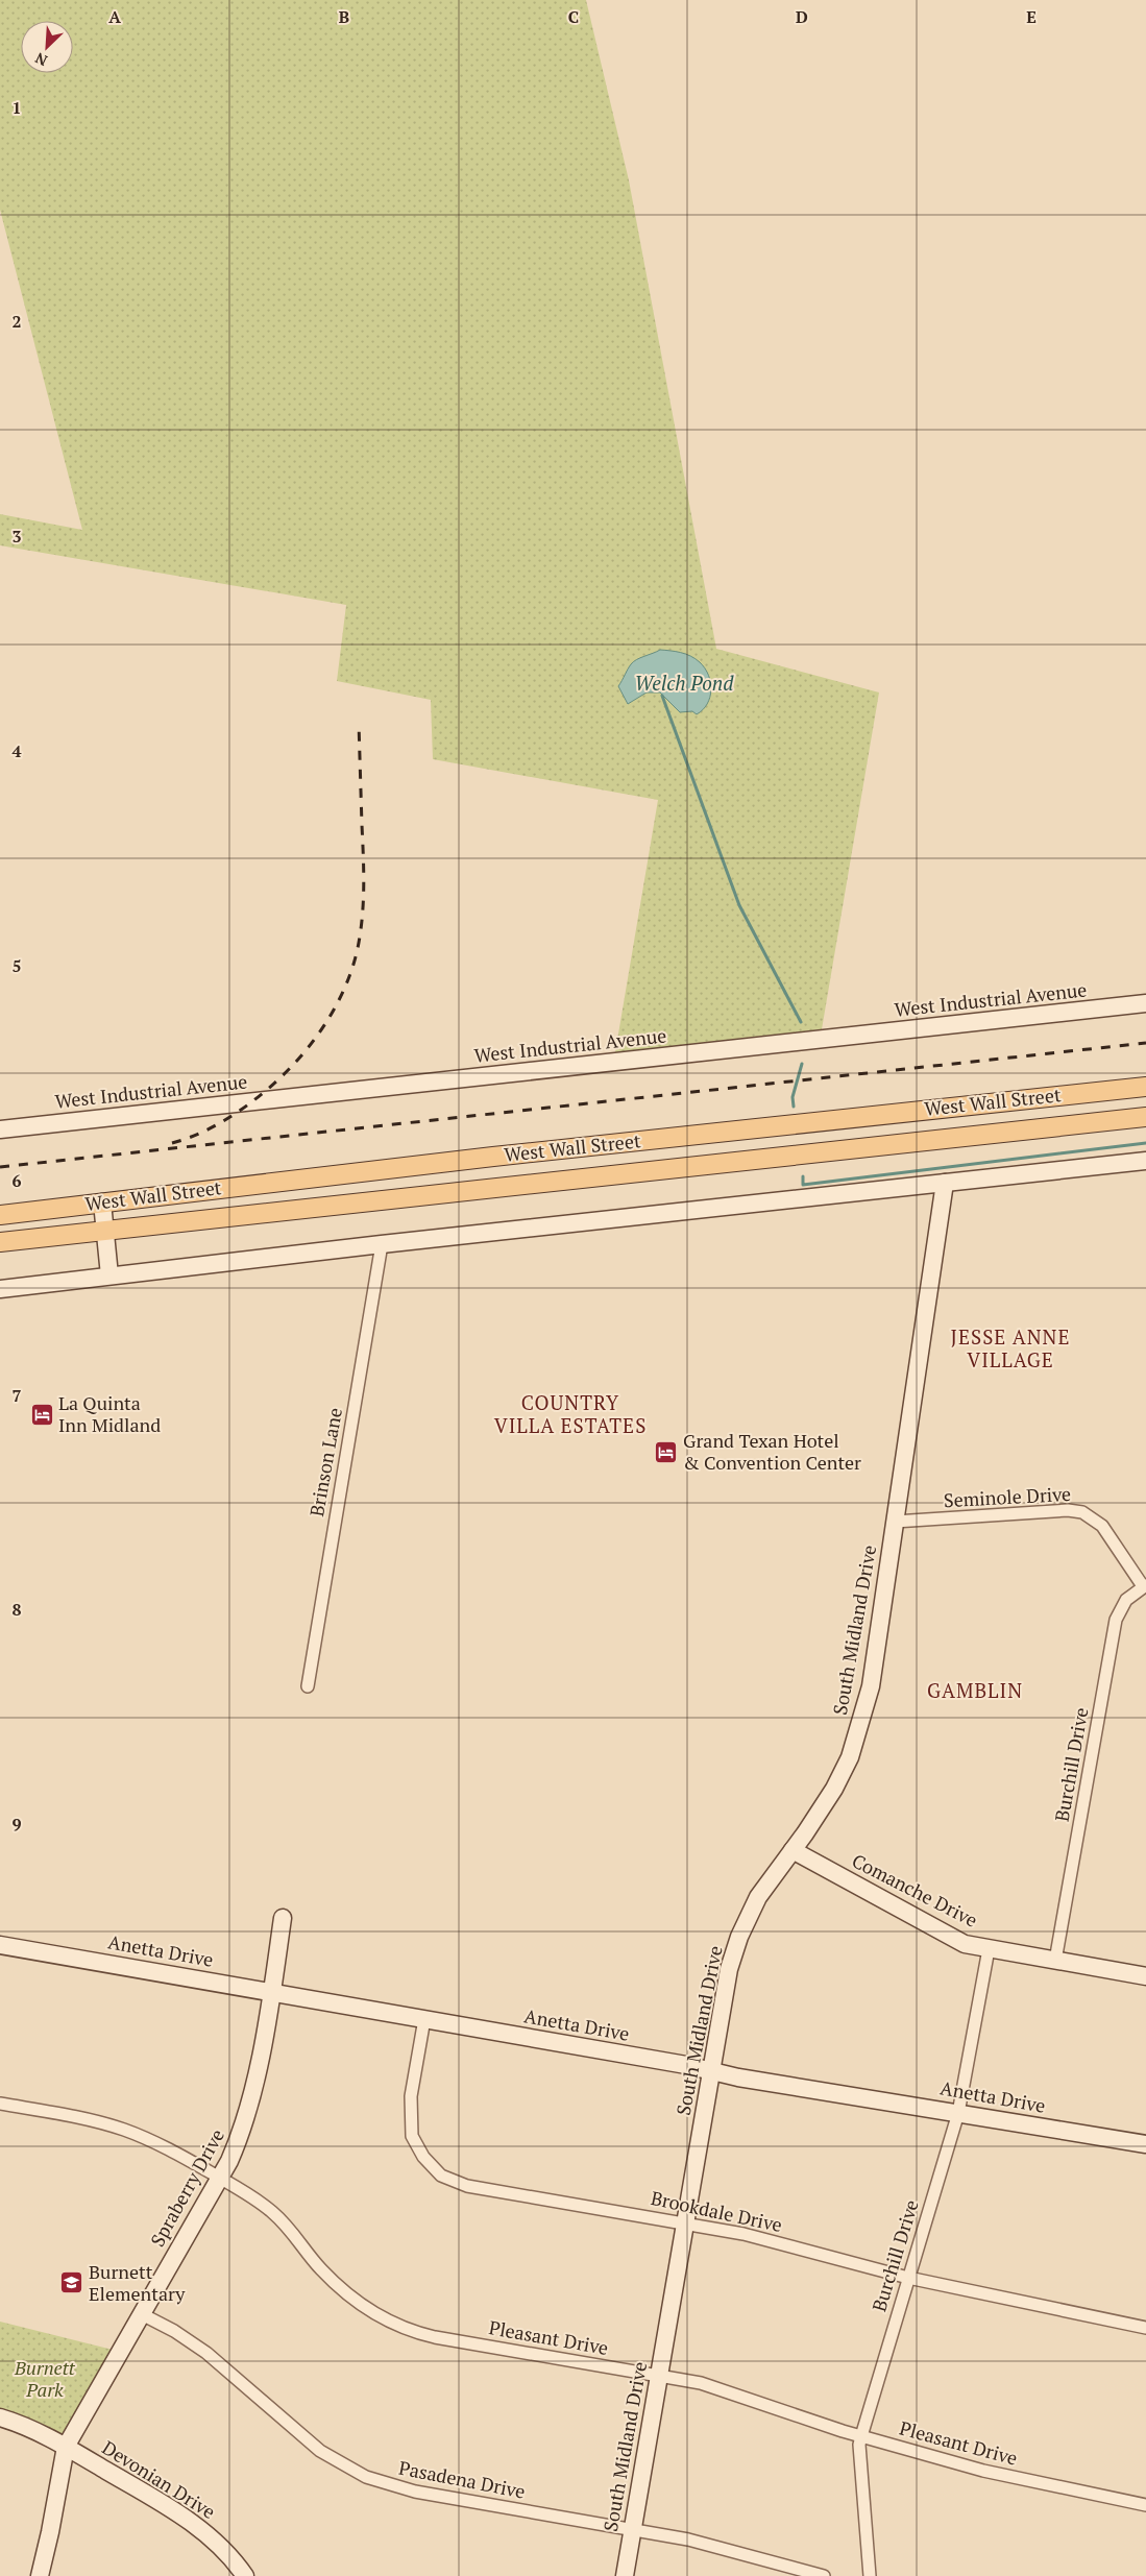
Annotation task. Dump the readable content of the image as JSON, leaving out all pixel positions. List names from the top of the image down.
{
  "streets": {
    "main road": ["West Wall Street"],
    "street": [
      "West Industrial Avenue",
      "Brinson Lane",
      "Seminole Drive",
      "South Midland Drive",
      "Burchill Drive",
      "Comanche Drive",
      "Anetta Drive",
      "Spraberry Drive",
      "Brookdale Drive",
      "Pleasant Drive",
      "Devonian Drive",
      "Pasadena Drive"
    ]
  },
  "crossings": [
    ["Seminole Drive", "South Midland Drive"],
    ["Seminole Drive", "Burchill Drive"],
    ["South Midland Drive", "Comanche Drive"],
    ["South Midland Drive", "Anetta Drive"],
    ["South Midland Drive", "Brookdale Drive"],
    ["South Midland Drive", "Pleasant Drive"],
    ["South Midland Drive", "Pasadena Drive"],
    ["Burchill Drive", "Comanche Drive"],
    ["Burchill Drive", "Anetta Drive"],
    ["Burchill Drive", "Brookdale Drive"],
    ["Burchill Drive", "Pleasant Drive"],
    ["Anetta Drive", "Spraberry Drive"],
    ["Anetta Drive", "Brookdale Drive"],
    ["Spraberry Drive", "Pleasant Drive"],
    ["Spraberry Drive", "Devonian Drive"],
    ["Spraberry Drive", "Pasadena Drive"]
  ],
  "districts": ["JESSE ANNE VILLAGE", "COUNTRY VILLA ESTATES", "GAMBLIN"],
  "water": ["Welch Pond"],
  "parks": ["Burnett Park"],
  "places": {
    "hotel": ["La Quinta Inn Midland", "Grand Texan Hotel & Convention Center"],
    "school or university": ["Burnett Elementary"]
  },
  "north": "bottom left",
  "grid": {
    "columns": [
      "A",
      "B",
      "C",
      "D",
      "E"
    ],
    "rows": [
      "1",
      "2",
      "3",
      "4",
      "5",
      "6",
      "7",
      "8",
      "9"
    ]
  }
}
